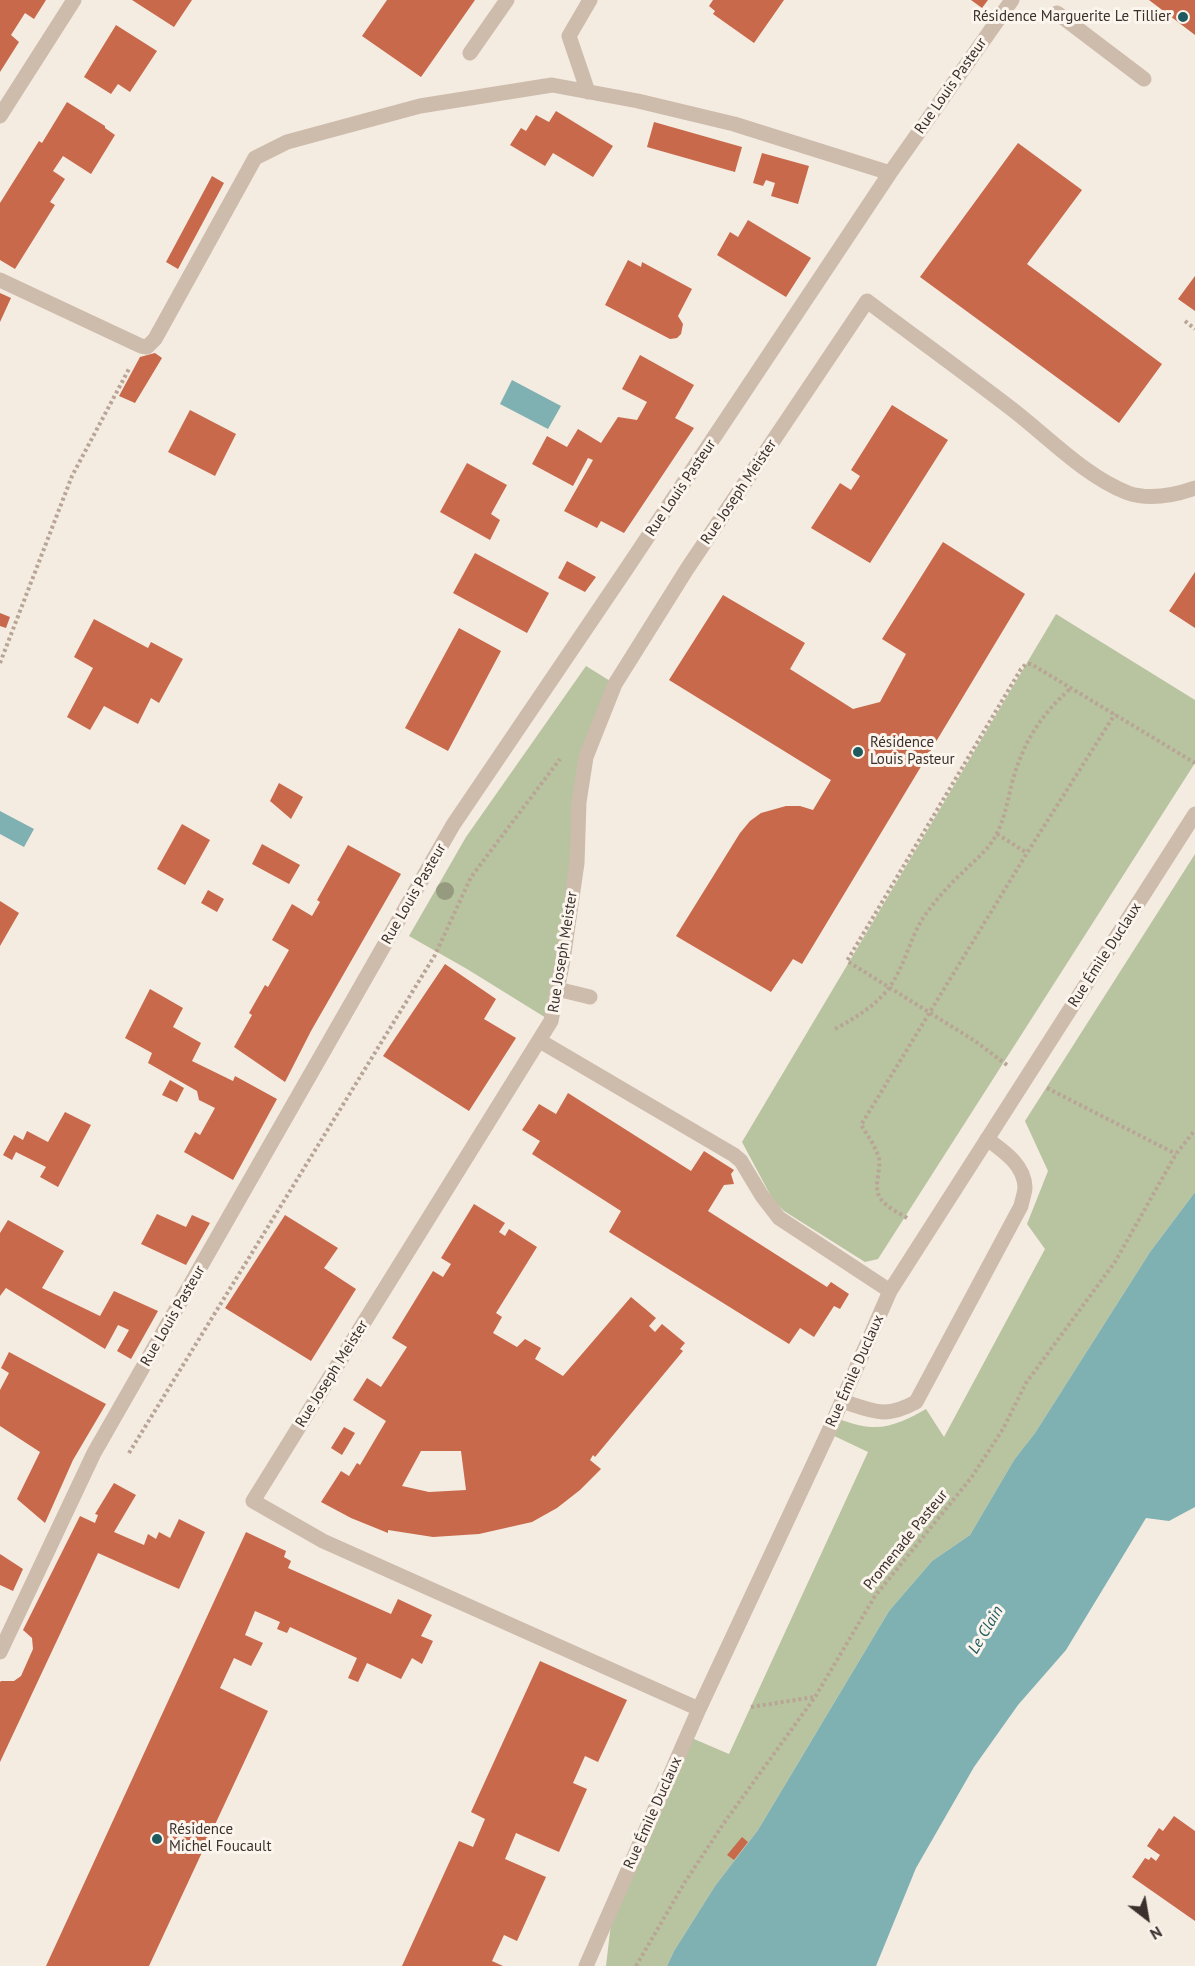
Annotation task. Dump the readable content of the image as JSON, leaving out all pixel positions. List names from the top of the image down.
{
  "streets": {
    "street": ["Rue Louis Pasteur", "Rue Joseph Meister", "Rue Émile Duclaux"],
    "path": ["Promenade Pasteur"]
  },
  "crossings": [
    ["Rue Joseph Meister", "Rue Émile Duclaux"]
  ],
  "water": ["Le Clain"],
  "places": ["Résidence Marguerite Le Tillier", "Résidence Louis Pasteur", "Résidence Michel Foucault"],
  "north": "bottom right"
}
